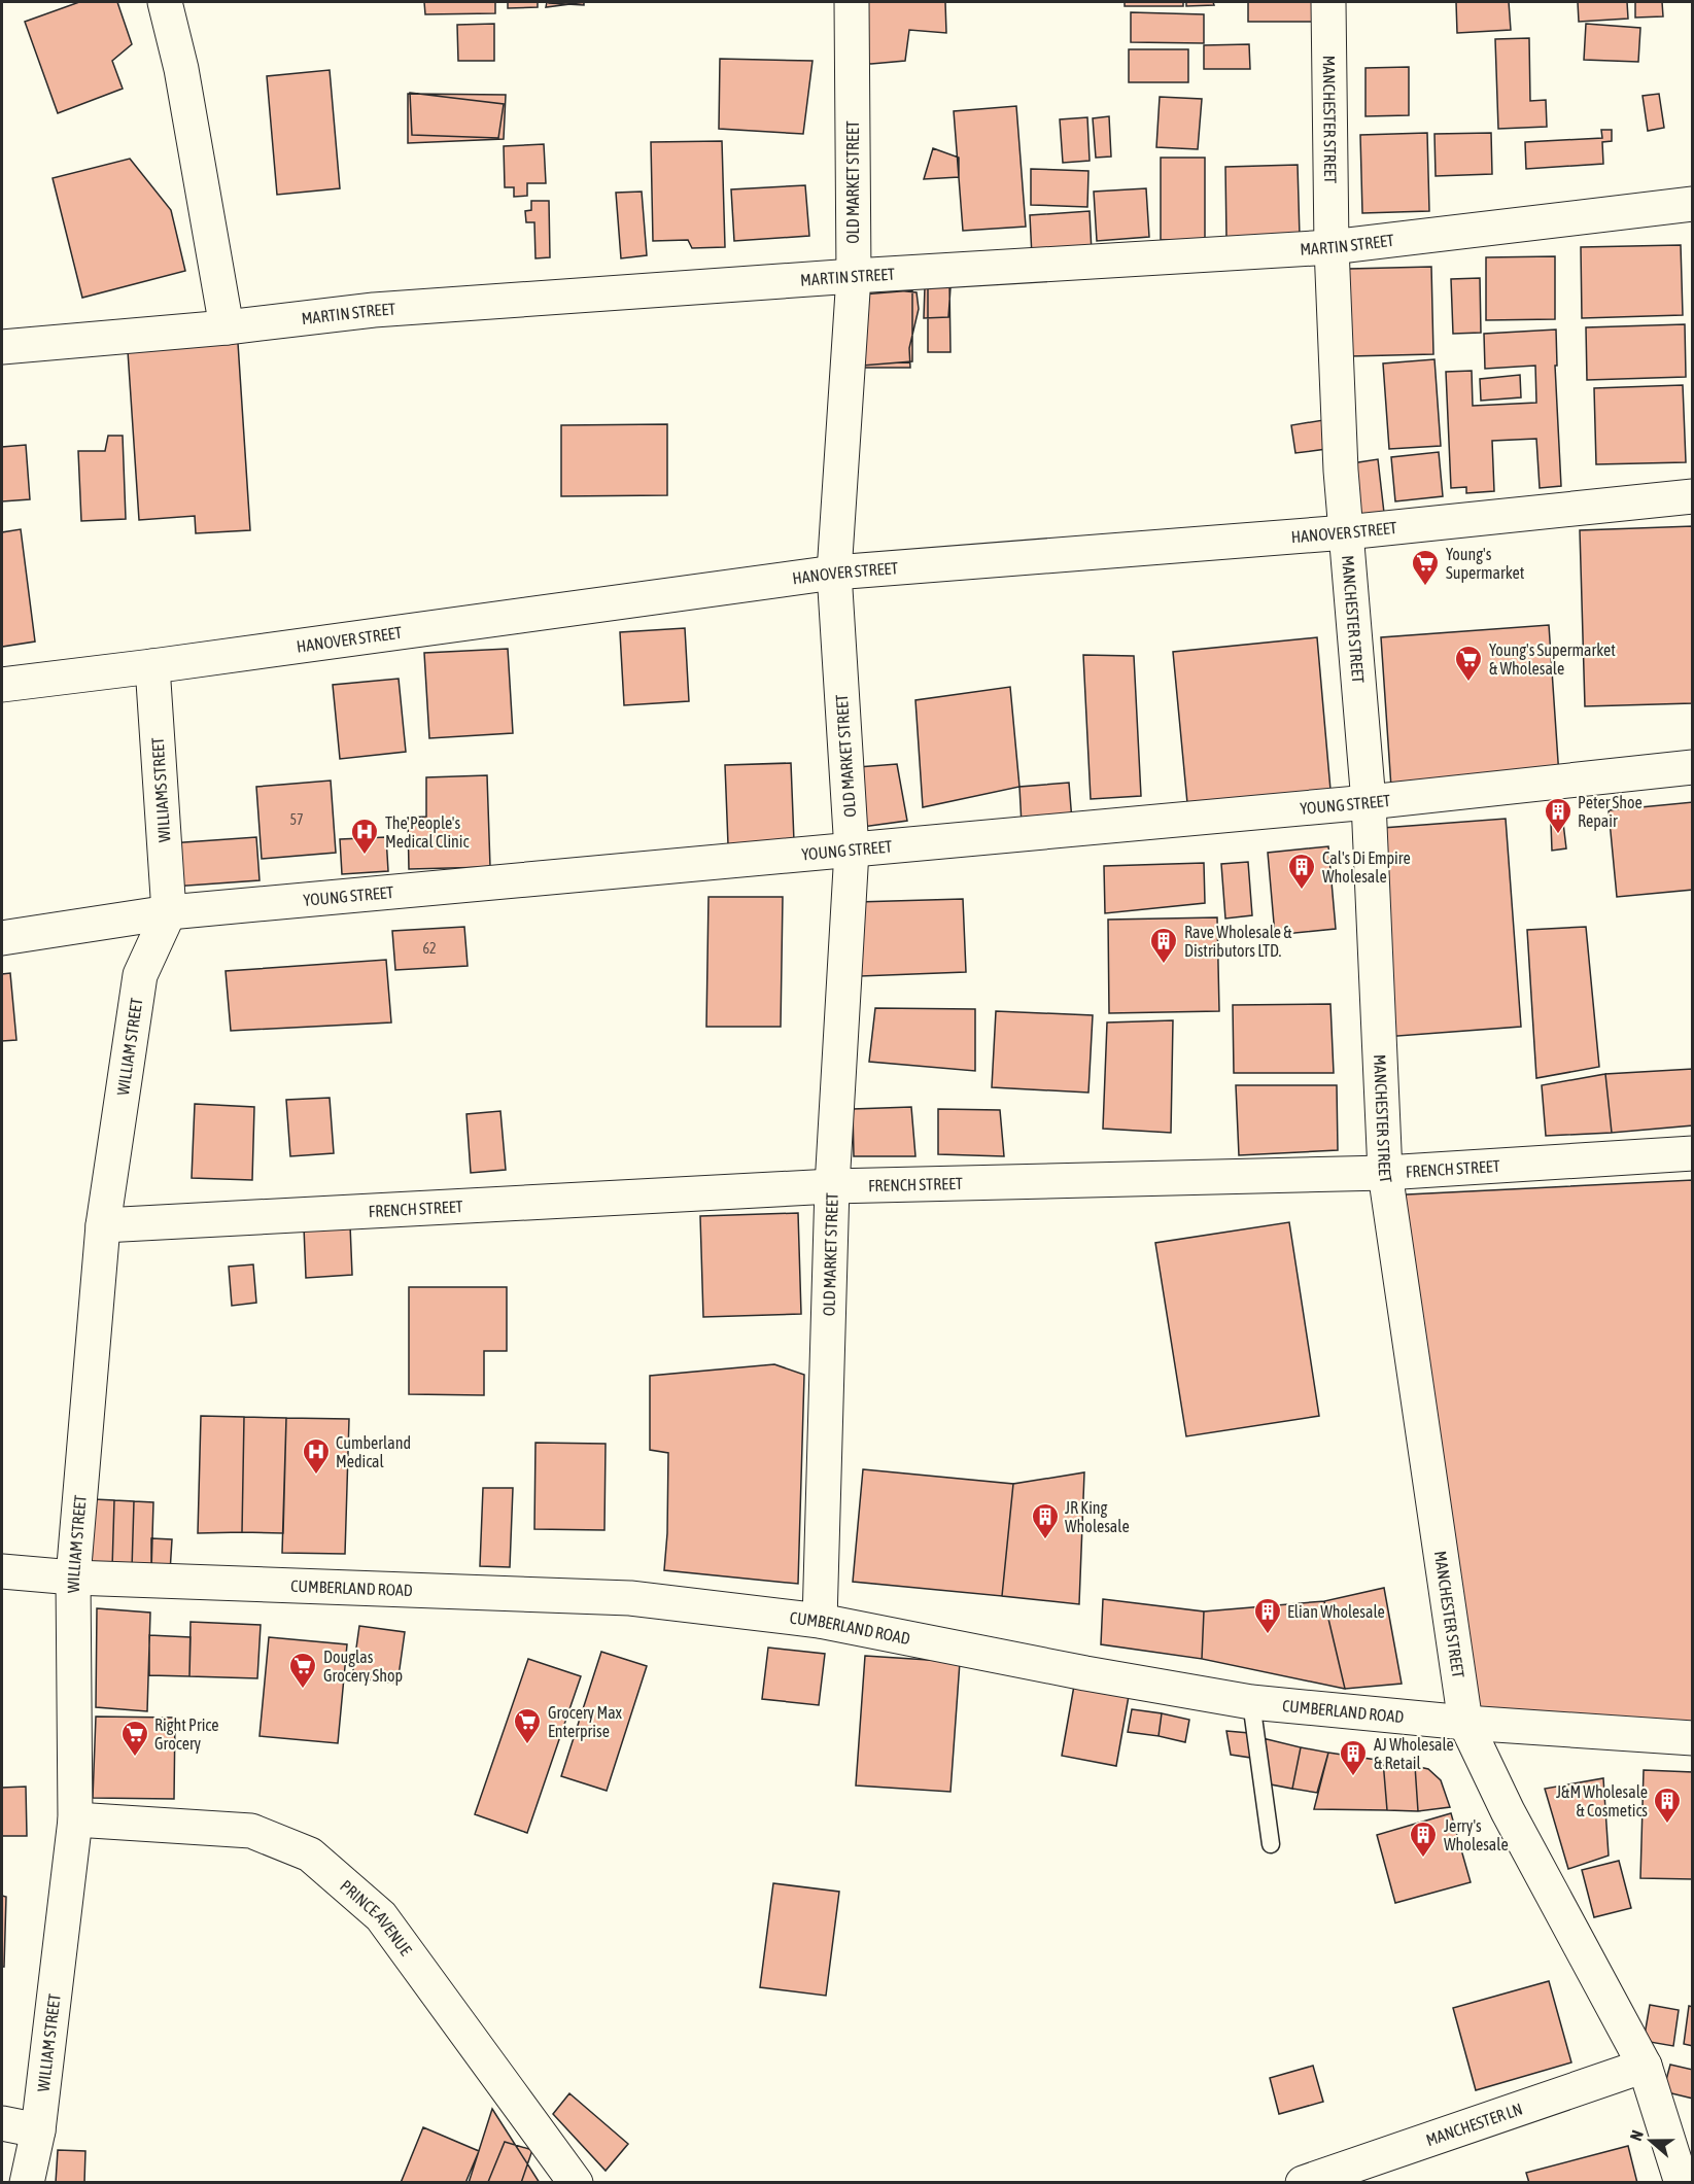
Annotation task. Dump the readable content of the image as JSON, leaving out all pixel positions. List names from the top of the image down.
{
  "streets": {
    "street": [
      "MANCHESTER STREET",
      "OLD MARKET STREET",
      "MARTIN STREET",
      "HANOVER STREET",
      "WILLIAMS STREET",
      "YOUNG STREET",
      "WILLIAM STREET",
      "FRENCH STREET",
      "CUMBERLAND ROAD",
      "PRINCE AVENUE",
      "MANCHESTER LN"
    ]
  },
  "crossings": [
    ["MANCHESTER STREET", "MARTIN STREET"],
    ["MANCHESTER STREET", "HANOVER STREET"],
    ["MANCHESTER STREET", "YOUNG STREET"],
    ["MANCHESTER STREET", "FRENCH STREET"],
    ["MANCHESTER STREET", "CUMBERLAND ROAD"],
    ["MANCHESTER STREET", "MANCHESTER LN"],
    ["OLD MARKET STREET", "MARTIN STREET"],
    ["OLD MARKET STREET", "HANOVER STREET"],
    ["OLD MARKET STREET", "YOUNG STREET"],
    ["OLD MARKET STREET", "FRENCH STREET"],
    ["OLD MARKET STREET", "CUMBERLAND ROAD"],
    ["HANOVER STREET", "WILLIAMS STREET"],
    ["WILLIAMS STREET", "YOUNG STREET"],
    ["WILLIAMS STREET", "WILLIAM STREET"],
    ["YOUNG STREET", "WILLIAM STREET"],
    ["WILLIAM STREET", "FRENCH STREET"],
    ["WILLIAM STREET", "CUMBERLAND ROAD"],
    ["WILLIAM STREET", "PRINCE AVENUE"]
  ],
  "places": {
    "supermarket": [
      "Young's Supermarket",
      "Young's Supermarket & Wholesale",
      "Douglas Grocery Shop",
      "Grocery Max Enterprise",
      "Right Price Grocery"
    ],
    "building": [
      "Peter Shoe Repair",
      "Cal's Di Empire Wholesale",
      "Rave Wholesale & Distributors LTD.",
      "JR King Wholesale",
      "Elian Wholesale",
      "AJ Wholesale & Retail",
      "J&M Wholesale & Cosmetics",
      "Jerry's Wholesale"
    ],
    "hospital": ["The People's Medical Clinic", "Cumberland Medical"]
  },
  "house_numbers": ["57", "62"],
  "north": "left"
}
